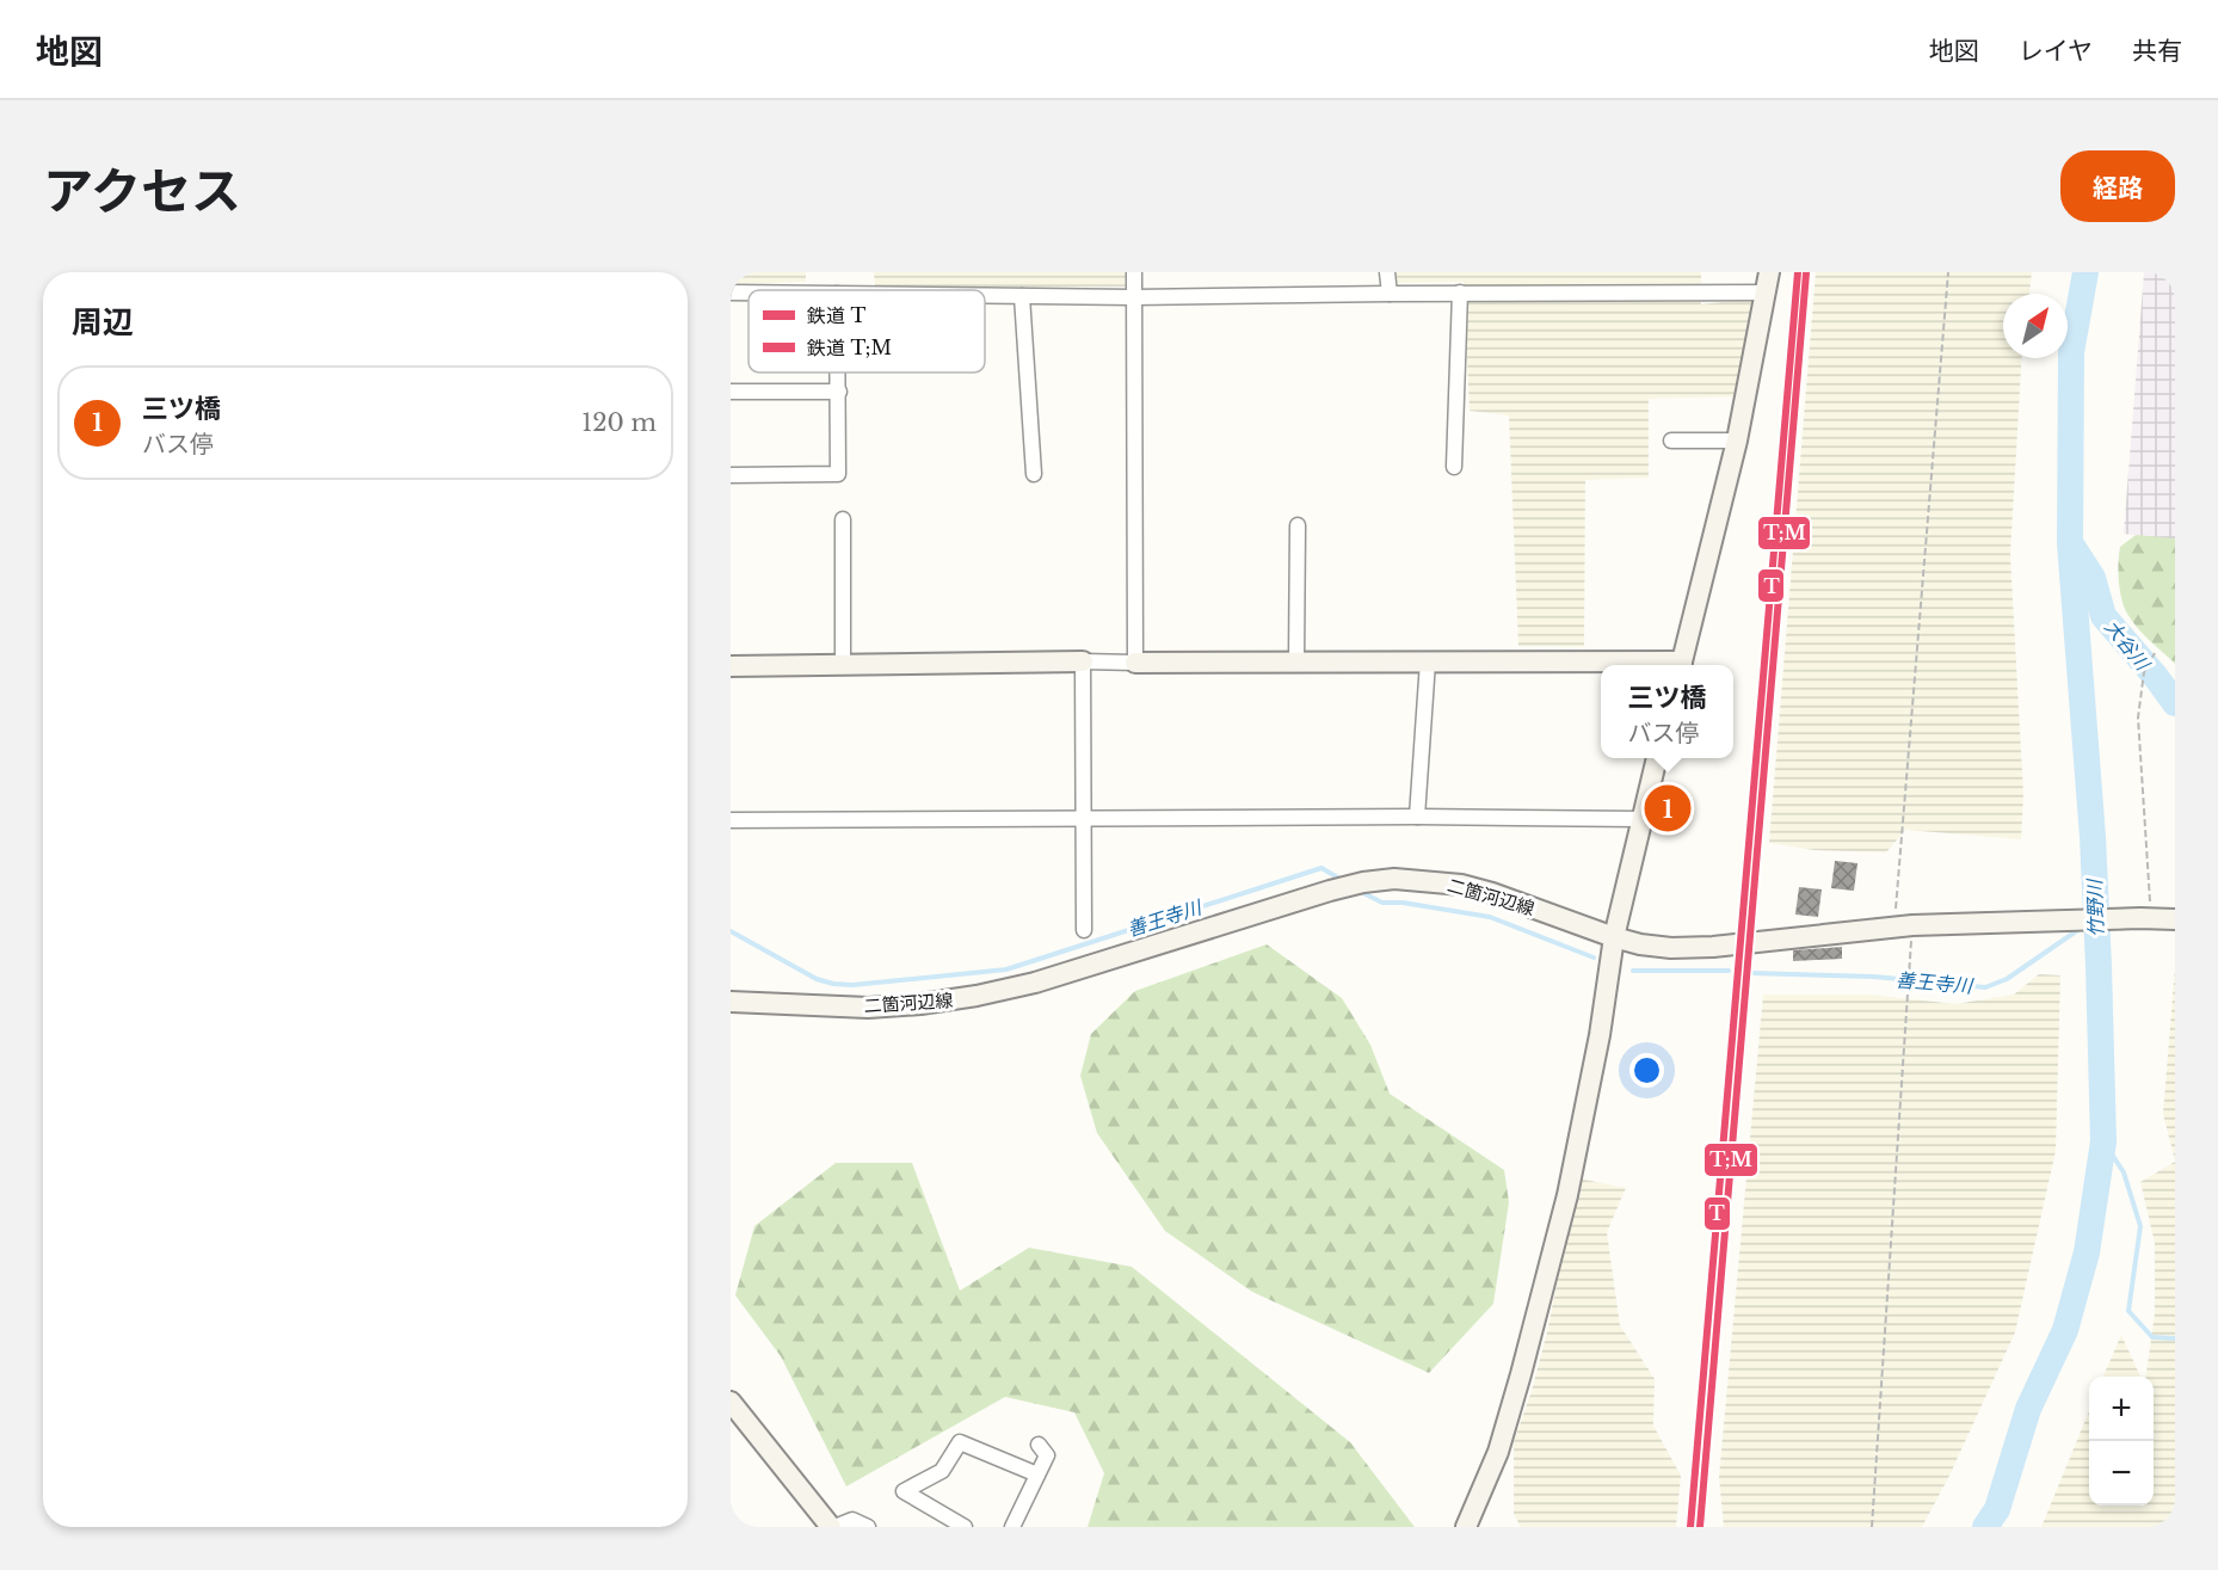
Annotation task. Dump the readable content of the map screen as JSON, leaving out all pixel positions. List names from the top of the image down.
{
  "streets": {
    "street": ["二箇河辺線"]
  },
  "water": ["大谷川", "竹野川", "善王寺川"],
  "lines": ["rail line T", "rail line T;M"],
  "legend": ["鉄道 T", "鉄道 T;M"],
  "north": "top right",
  "page": {
    "header": "地図",
    "nav": ["地図", "レイヤ", "共有"],
    "title": "アクセス",
    "buttons": "経路",
    "heading": "周辺",
    "list": [
      {
        "mark": "1",
        "name": "三ツ橋",
        "note": "バス停",
        "value": "120 m"
      }
    ],
    "popup": ["三ツ橋", "バス停"],
    "pins": "1",
    "map_buttons": ["+", "−"]
  }
}
